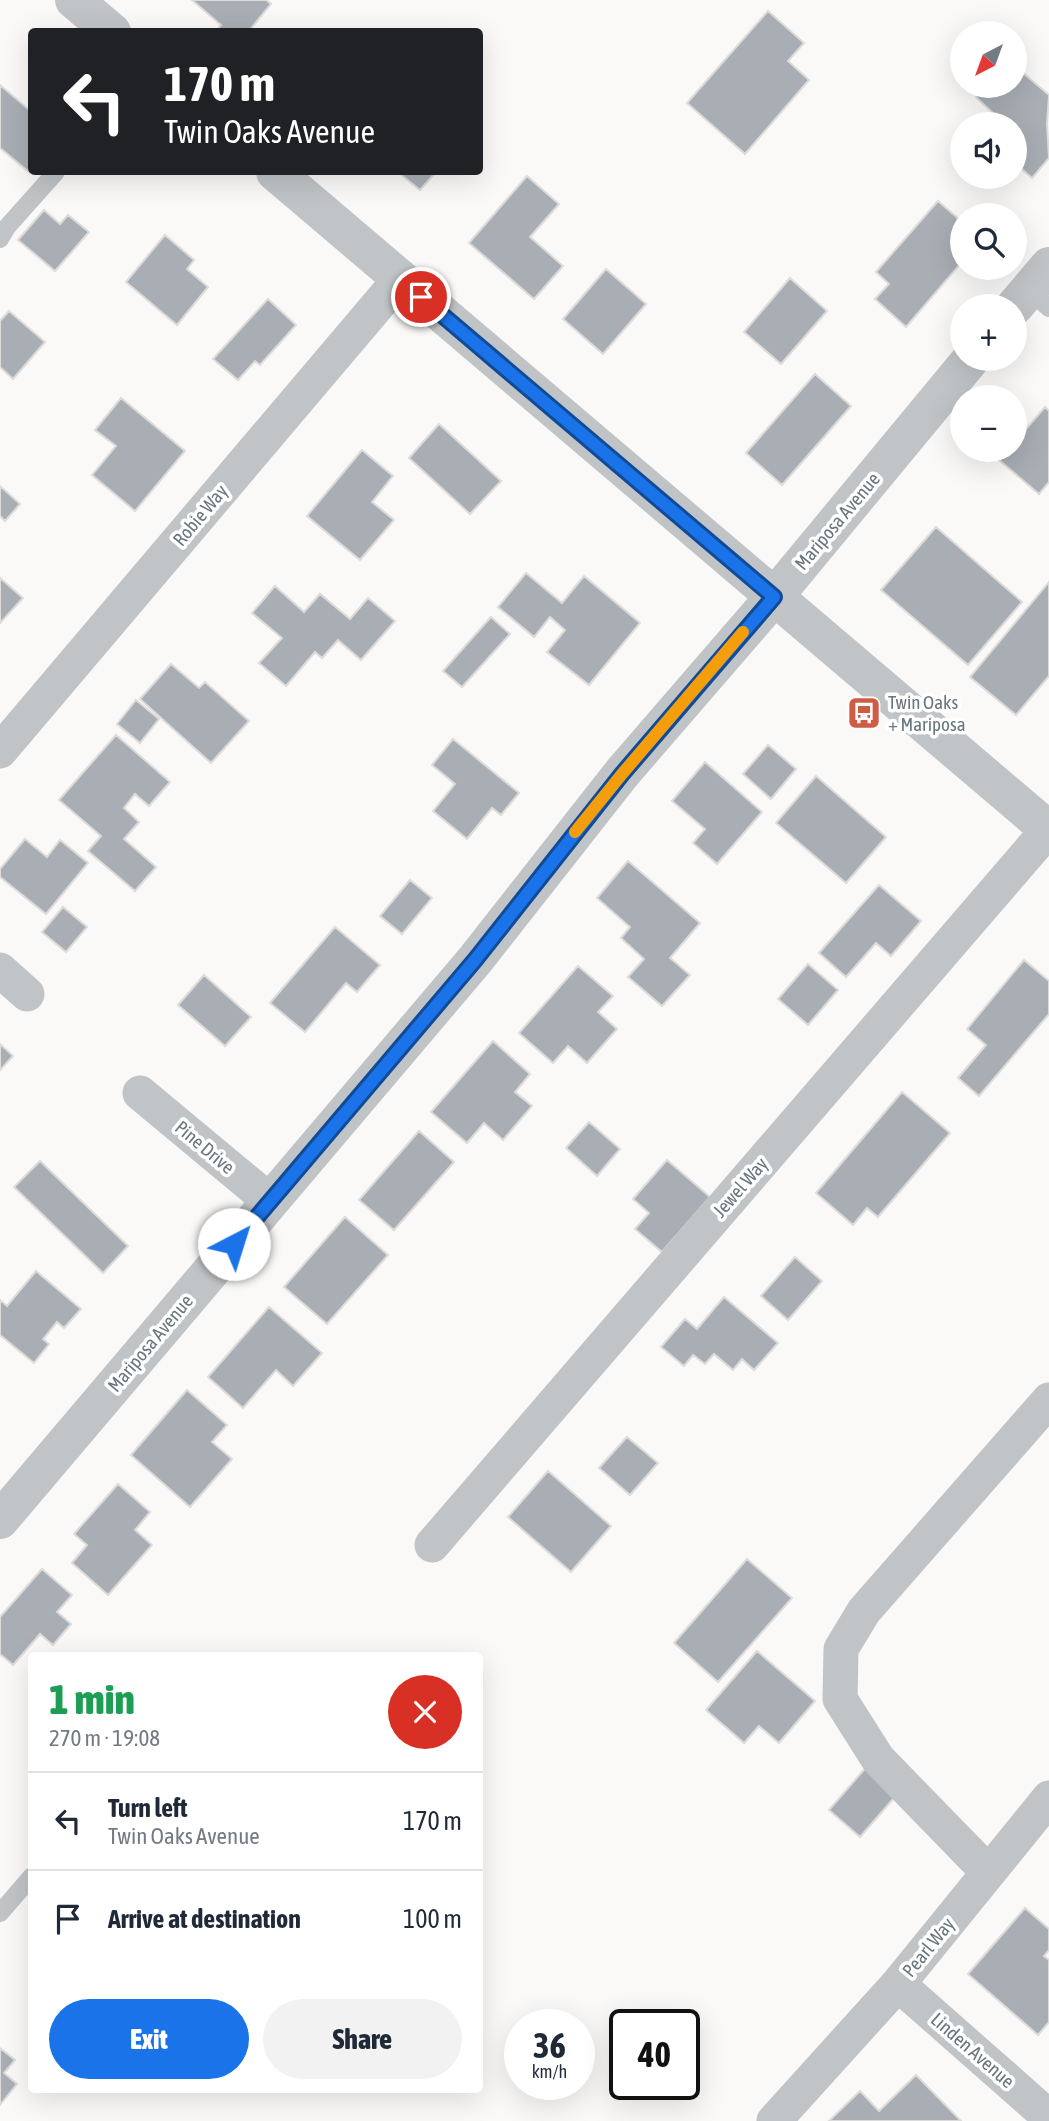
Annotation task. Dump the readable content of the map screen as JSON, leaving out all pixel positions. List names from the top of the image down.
{
  "streets": {
    "street": [
      "Robie Way",
      "Mariposa Avenue",
      "Pine Drive",
      "Jewel Way",
      "Pearl Way",
      "Linden Avenue"
    ]
  },
  "crossings": [
    ["Mariposa Avenue", "Pine Drive"],
    ["Pearl Way", "Linden Avenue"]
  ],
  "places": {
    "bus stop": ["Twin Oaks + Mariposa"]
  },
  "north": "bottom left",
  "page": {
    "map_buttons": ["+", "−"],
    "turn": ["170 m", "Twin Oaks Avenue"],
    "heading": ["1 min", "270 m · 19:08"],
    "list": [
      {
        "name": "Turn left",
        "note": "Twin Oaks Avenue",
        "value": "170 m"
      },
      {
        "name": "Arrive at destination",
        "value": "100 m"
      }
    ],
    "buttons": ["Exit", "Share"],
    "speed": "36 km/h",
    "limit": "40"
  }
}
